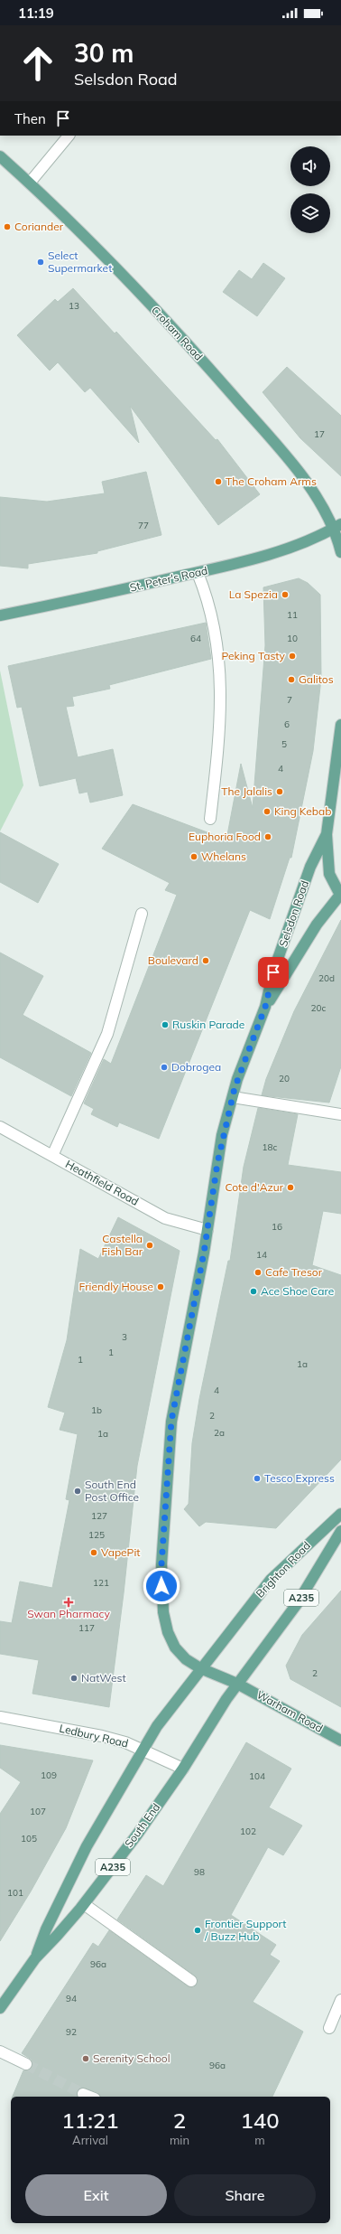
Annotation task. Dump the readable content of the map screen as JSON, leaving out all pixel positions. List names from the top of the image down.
{
  "streets": {
    "main road": [
      "Croham Road",
      "St. Peter's Road",
      "Selsdon Road",
      "Brighton Road",
      "A235",
      "Warham Road",
      "South End"
    ],
    "street": ["Heathfield Road", "Ledbury Road"]
  },
  "crossings": [
    ["Croham Road", "St. Peter's Road"],
    ["Selsdon Road", "Heathfield Road"],
    ["Selsdon Road", "Warham Road"],
    ["Selsdon Road", "South End"],
    ["Brighton Road", "Warham Road"],
    ["Brighton Road", "South End"],
    ["Warham Road", "South End"],
    ["Ledbury Road", "South End"]
  ],
  "places": {
    "other": [
      "Coriander",
      "Select Supermarket",
      "The Croham Arms",
      "La Spezia",
      "Peking Tasty",
      "Galitos",
      "The Jalalis",
      "King Kebab",
      "Euphoria Food",
      "Whelans",
      "Boulevard",
      "Ruskin Parade",
      "Dobrogea",
      "Cote d'Azur",
      "Castella Fish Bar",
      "Cafe Tresor",
      "Friendly House",
      "Ace Shoe Care",
      "Tesco Express",
      "South End Post Office",
      "VapePit",
      "NatWest",
      "Frontier Support / Buzz Hub",
      "Serenity School"
    ],
    "health": ["Swan Pharmacy"]
  },
  "house_numbers": [
    "13",
    "17",
    "77",
    "11",
    "64",
    "10",
    "7",
    "6",
    "5",
    "4",
    "20d",
    "20c",
    "20",
    "18c",
    "16",
    "14",
    "3",
    "1",
    "1",
    "1a",
    "4",
    "1b",
    "2",
    "2a",
    "1a",
    "127",
    "125",
    "121",
    "117",
    "2",
    "109",
    "104",
    "107",
    "102",
    "105",
    "98",
    "101",
    "96a",
    "94",
    "92",
    "96a"
  ],
  "page": {
    "status": "11:19",
    "turn": ["30 m", "Selsdon Road"],
    "then": "Then",
    "eta": [
      "11:21",
      "Arrival",
      "2",
      "min",
      "140",
      "m"
    ],
    "buttons": ["Exit", "Share"]
  }
}
